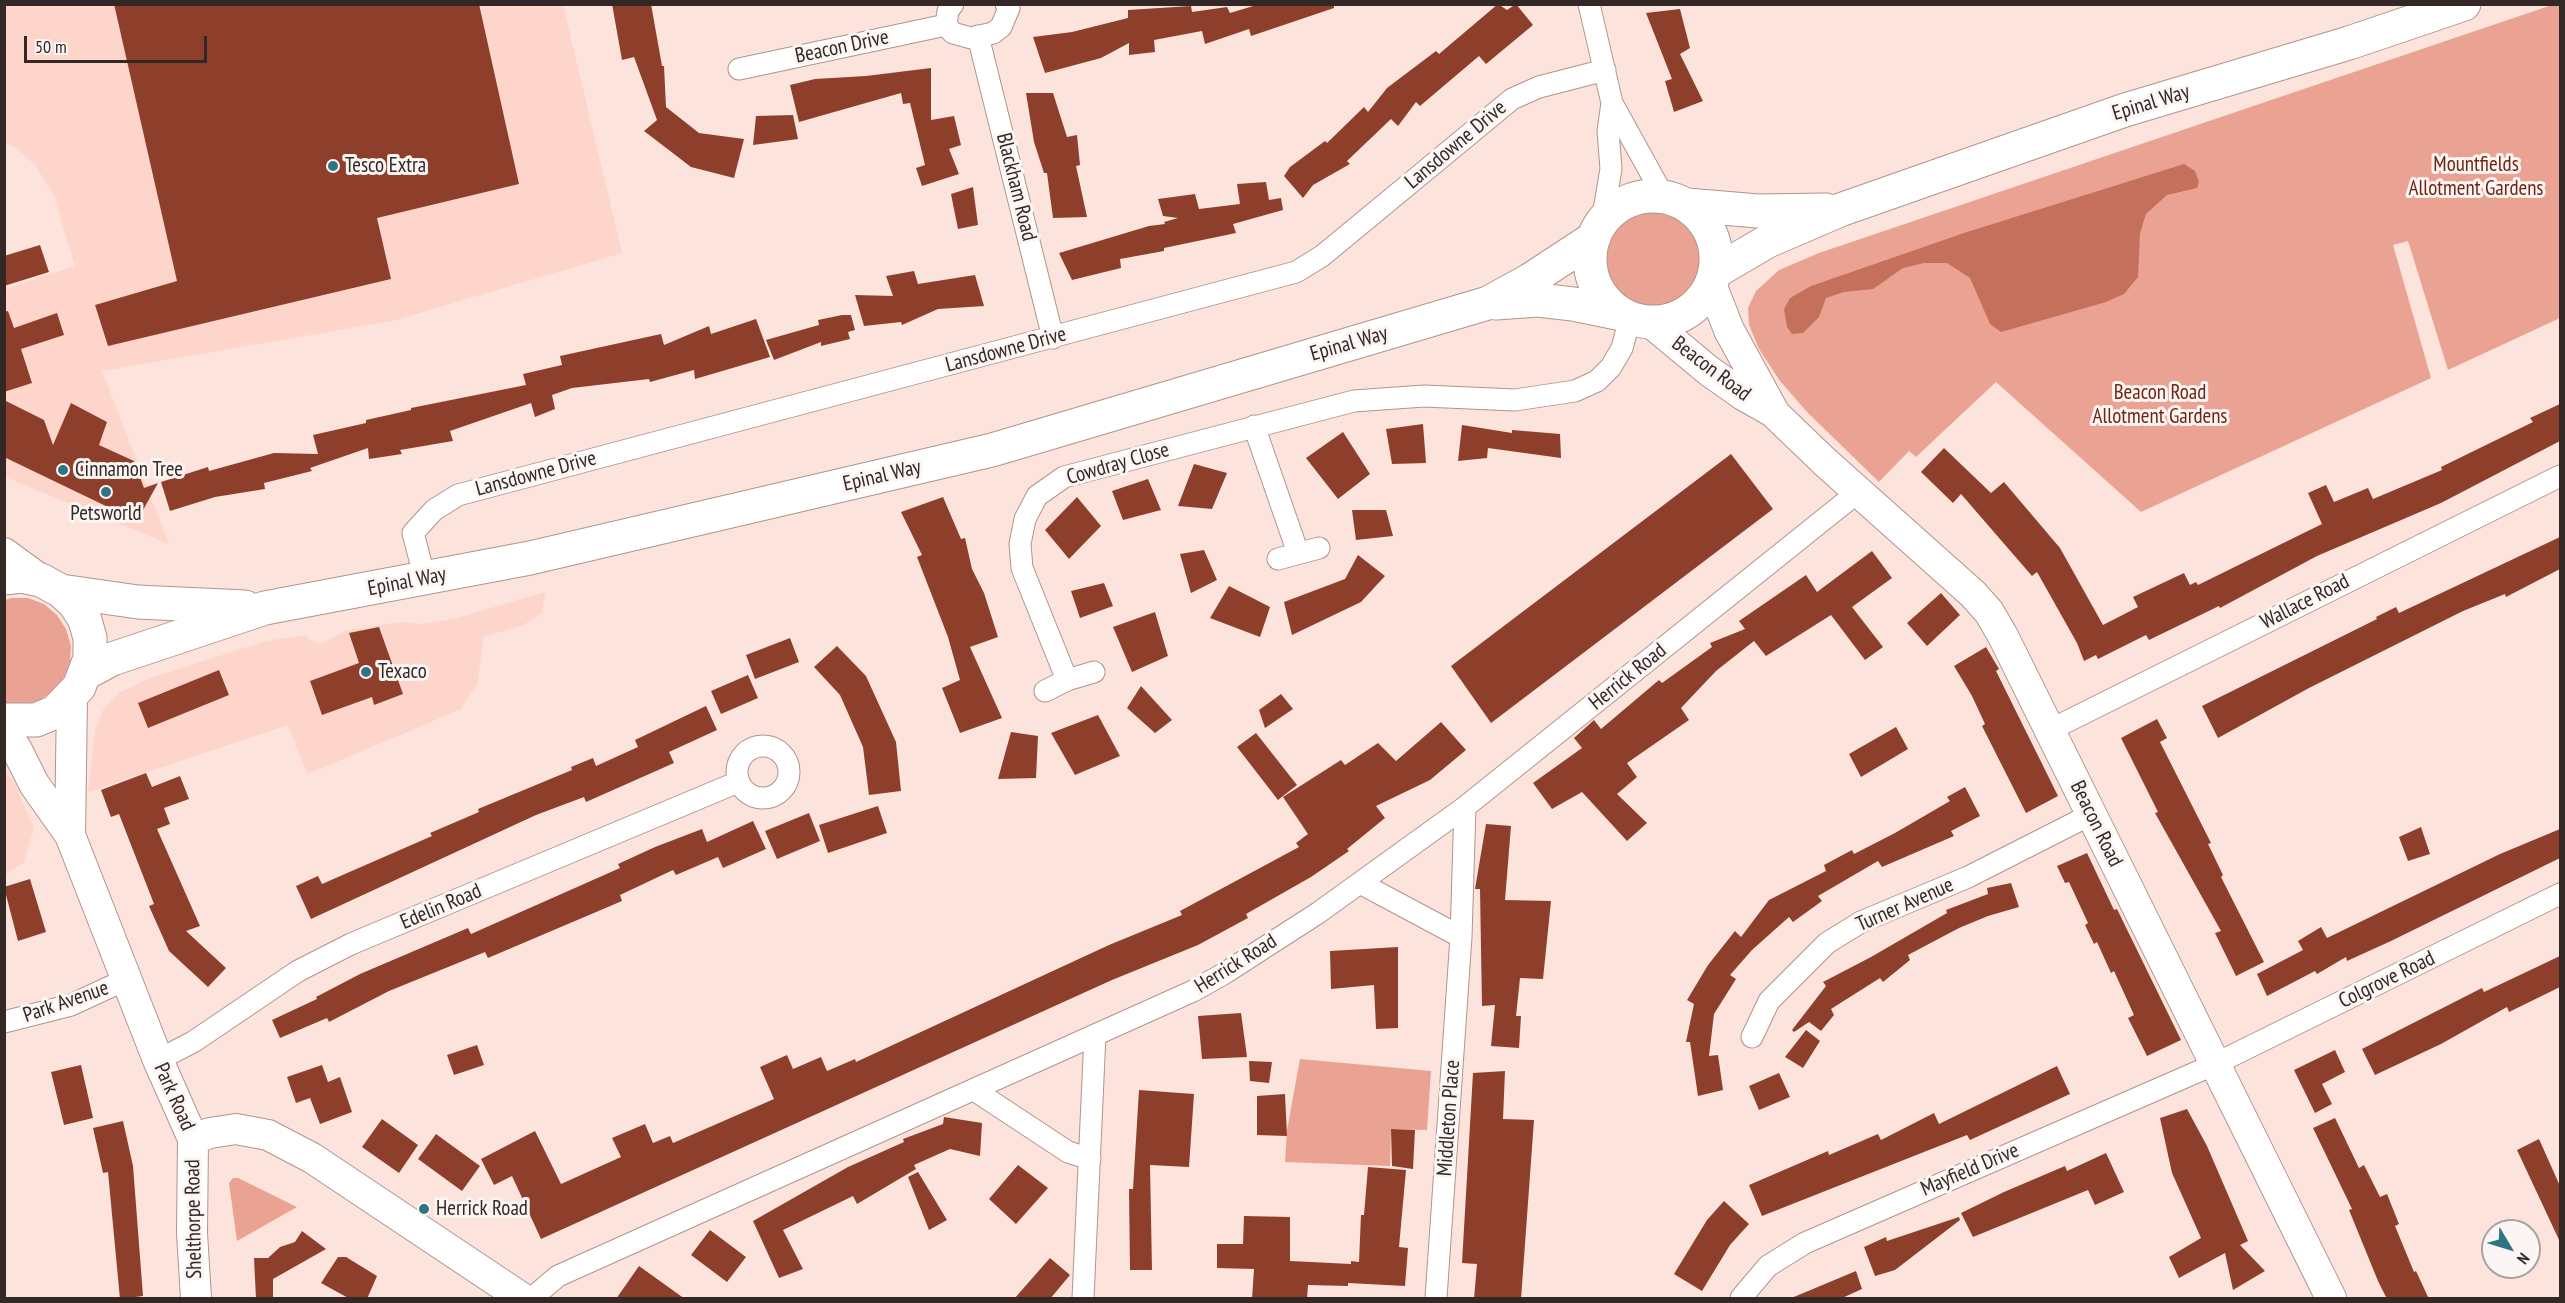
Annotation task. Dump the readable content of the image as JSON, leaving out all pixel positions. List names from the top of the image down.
{
  "streets": {
    "main road": ["Epinal Way"],
    "street": [
      "Beacon Drive",
      "Lansdowne Drive",
      "Blackham Road",
      "Beacon Road",
      "Cowdray Close",
      "Wallace Road",
      "Herrick Road",
      "Turner Avenue",
      "Edelin Road",
      "Colgrove Road",
      "Park Avenue",
      "Park Road",
      "Middleton Place",
      "Mayfield Drive",
      "Shelthorpe Road"
    ]
  },
  "crossings": [
    ["Epinal Way", "Lansdowne Drive"],
    ["Epinal Way", "Beacon Road"],
    ["Epinal Way", "Cowdray Close"],
    ["Epinal Way", "Park Road"],
    ["Lansdowne Drive", "Blackham Road"],
    ["Beacon Road", "Cowdray Close"],
    ["Beacon Road", "Wallace Road"],
    ["Beacon Road", "Herrick Road"],
    ["Beacon Road", "Turner Avenue"],
    ["Beacon Road", "Colgrove Road"],
    ["Beacon Road", "Mayfield Drive"],
    ["Herrick Road", "Middleton Place"],
    ["Edelin Road", "Park Road"],
    ["Colgrove Road", "Mayfield Drive"],
    ["Park Avenue", "Park Road"],
    ["Park Road", "Shelthorpe Road"]
  ],
  "parks": ["Mountfields Allotment Gardens", "Beacon Road Allotment Gardens"],
  "places": [
    "Tesco Extra",
    "Cinnamon Tree",
    "Petsworld",
    "Texaco",
    "Herrick Road"
  ],
  "scale_bar": "50 m",
  "north": "bottom right"
}
